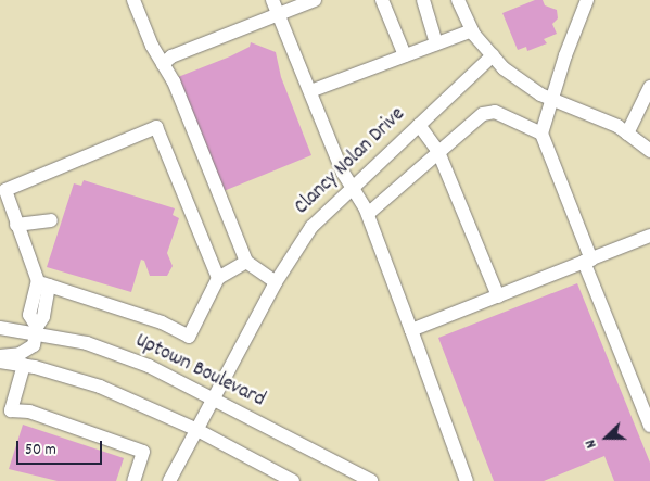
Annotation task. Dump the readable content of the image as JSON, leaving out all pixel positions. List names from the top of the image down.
{
  "streets": {
    "street": ["Clancy Nolan Drive", "Uptown Boulevard"]
  },
  "crossings": [
    ["Clancy Nolan Drive", "Uptown Boulevard"]
  ],
  "scale_bar": "50 m",
  "north": "left"
}
